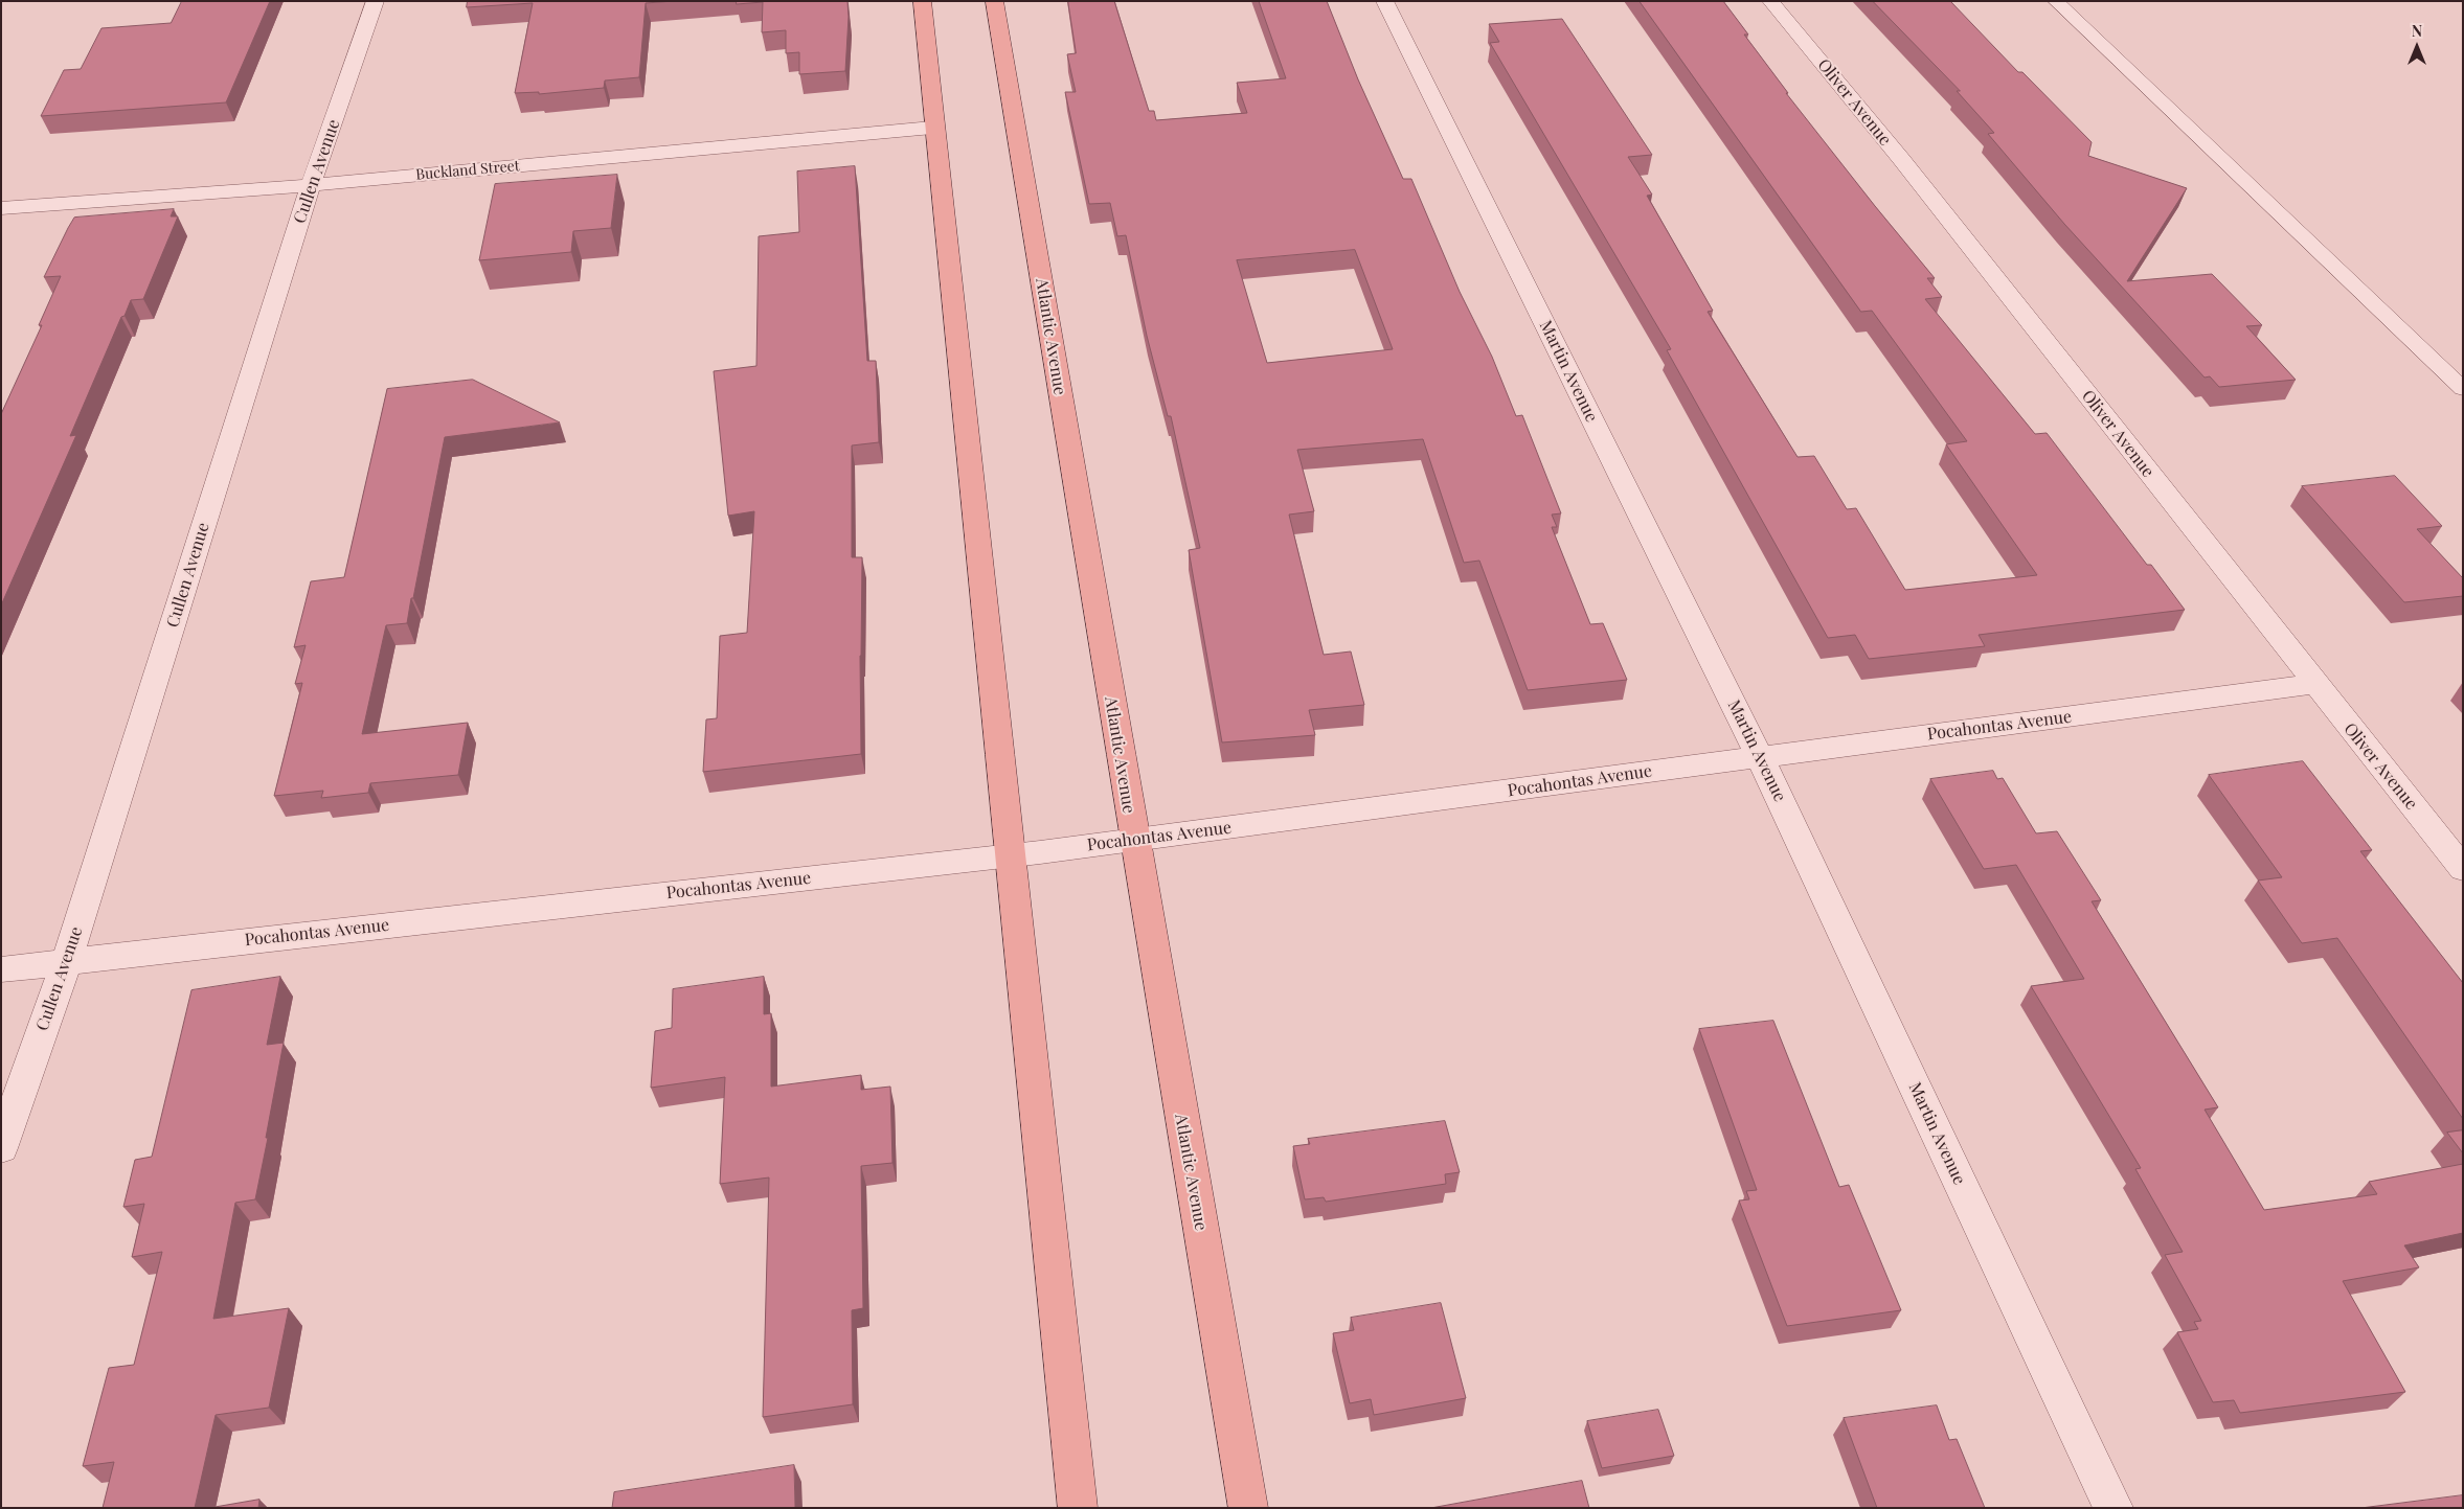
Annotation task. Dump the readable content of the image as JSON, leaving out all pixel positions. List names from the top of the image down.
{
  "streets": {
    "main road": ["Atlantic Avenue"],
    "street": [
      "Oliver Avenue",
      "Buckland Street",
      "Cullen Avenue",
      "Martin Avenue",
      "Pocahontas Avenue"
    ]
  },
  "crossings": [
    ["Oliver Avenue", "Pocahontas Avenue"],
    ["Buckland Street", "Cullen Avenue"],
    ["Cullen Avenue", "Pocahontas Avenue"],
    ["Atlantic Avenue", "Pocahontas Avenue"],
    ["Martin Avenue", "Pocahontas Avenue"]
  ],
  "north": "top"
}
